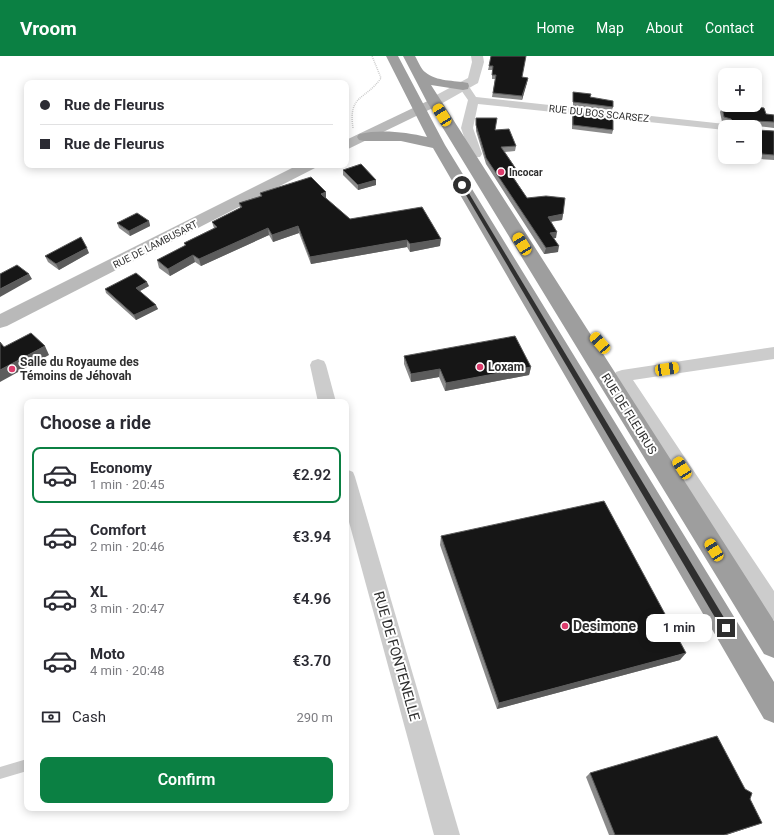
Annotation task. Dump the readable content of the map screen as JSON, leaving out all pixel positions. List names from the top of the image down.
{
  "streets": {
    "highway": ["RUE DE FLEURUS"],
    "main road": ["RUE DE LAMBUSART"],
    "street": ["RUE DU BOS SCARSEZ", "RUE DE FONTENELLE"]
  },
  "places": [
    "Incocar",
    "Loxam",
    "Salle du Royaume des Témoins de Jéhovah",
    "Desimone"
  ],
  "page": {
    "header": "Vroom",
    "nav": [
      "Home",
      "Map",
      "About",
      "Contact"
    ],
    "map_buttons": ["+", "−"],
    "banner": ["Rue de Fleurus", "Rue de Fleurus"],
    "heading": "Choose a ride",
    "list": [
      {
        "name": "Economy",
        "note": "1 min · 20:45",
        "value": "€2.92"
      },
      {
        "name": "Comfort",
        "note": "2 min · 20:46",
        "value": "€3.94"
      },
      {
        "name": "XL",
        "note": "3 min · 20:47",
        "value": "€4.96"
      },
      {
        "name": "Moto",
        "note": "4 min · 20:48",
        "value": "€3.70"
      }
    ],
    "bubble": "1 min",
    "pay": ["Cash", "290 m"],
    "buttons": "Confirm"
  }
}
